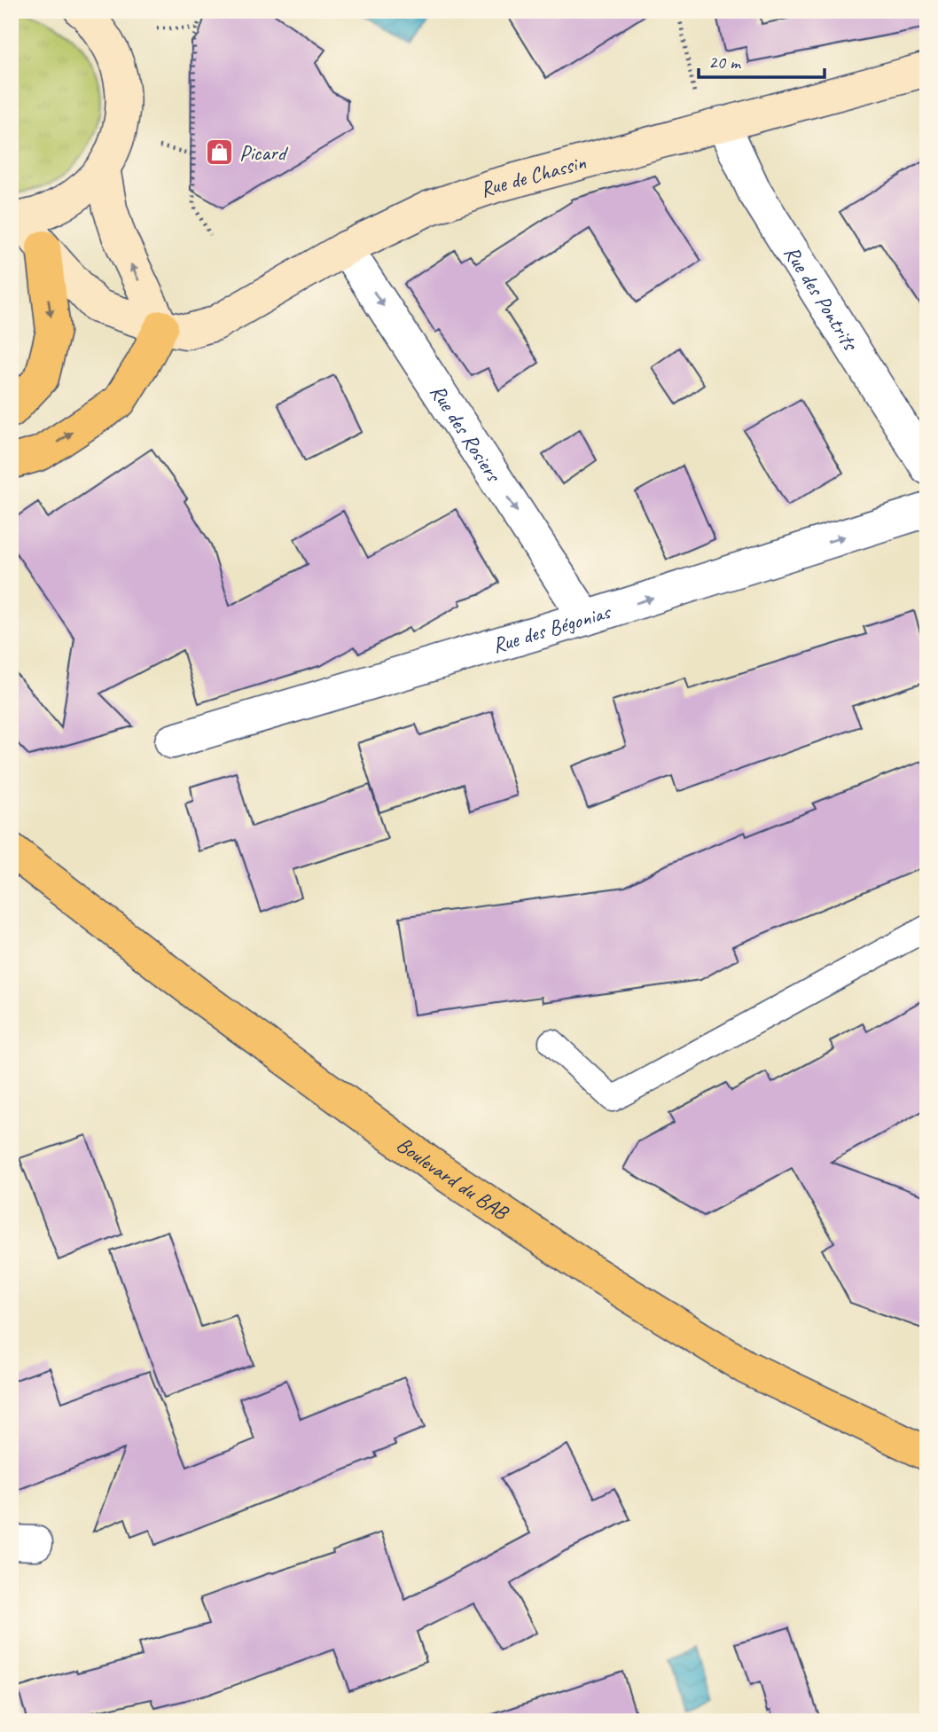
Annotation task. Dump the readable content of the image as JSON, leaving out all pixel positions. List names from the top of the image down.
{
  "streets": {
    "main road": ["Rue de Chassin", "Boulevard du BAB"],
    "street": ["Rue des Pontrits", "Rue des Rosiers", "Rue des Bégonias"]
  },
  "crossings": [
    ["Rue de Chassin", "Rue des Pontrits"],
    ["Rue de Chassin", "Rue des Rosiers"],
    ["Rue des Rosiers", "Rue des Bégonias"]
  ],
  "one_way": ["Rue des Rosiers", "Rue des Bégonias"],
  "places": {
    "shop": ["Picard"]
  },
  "scale_bar": "20 m"
}
